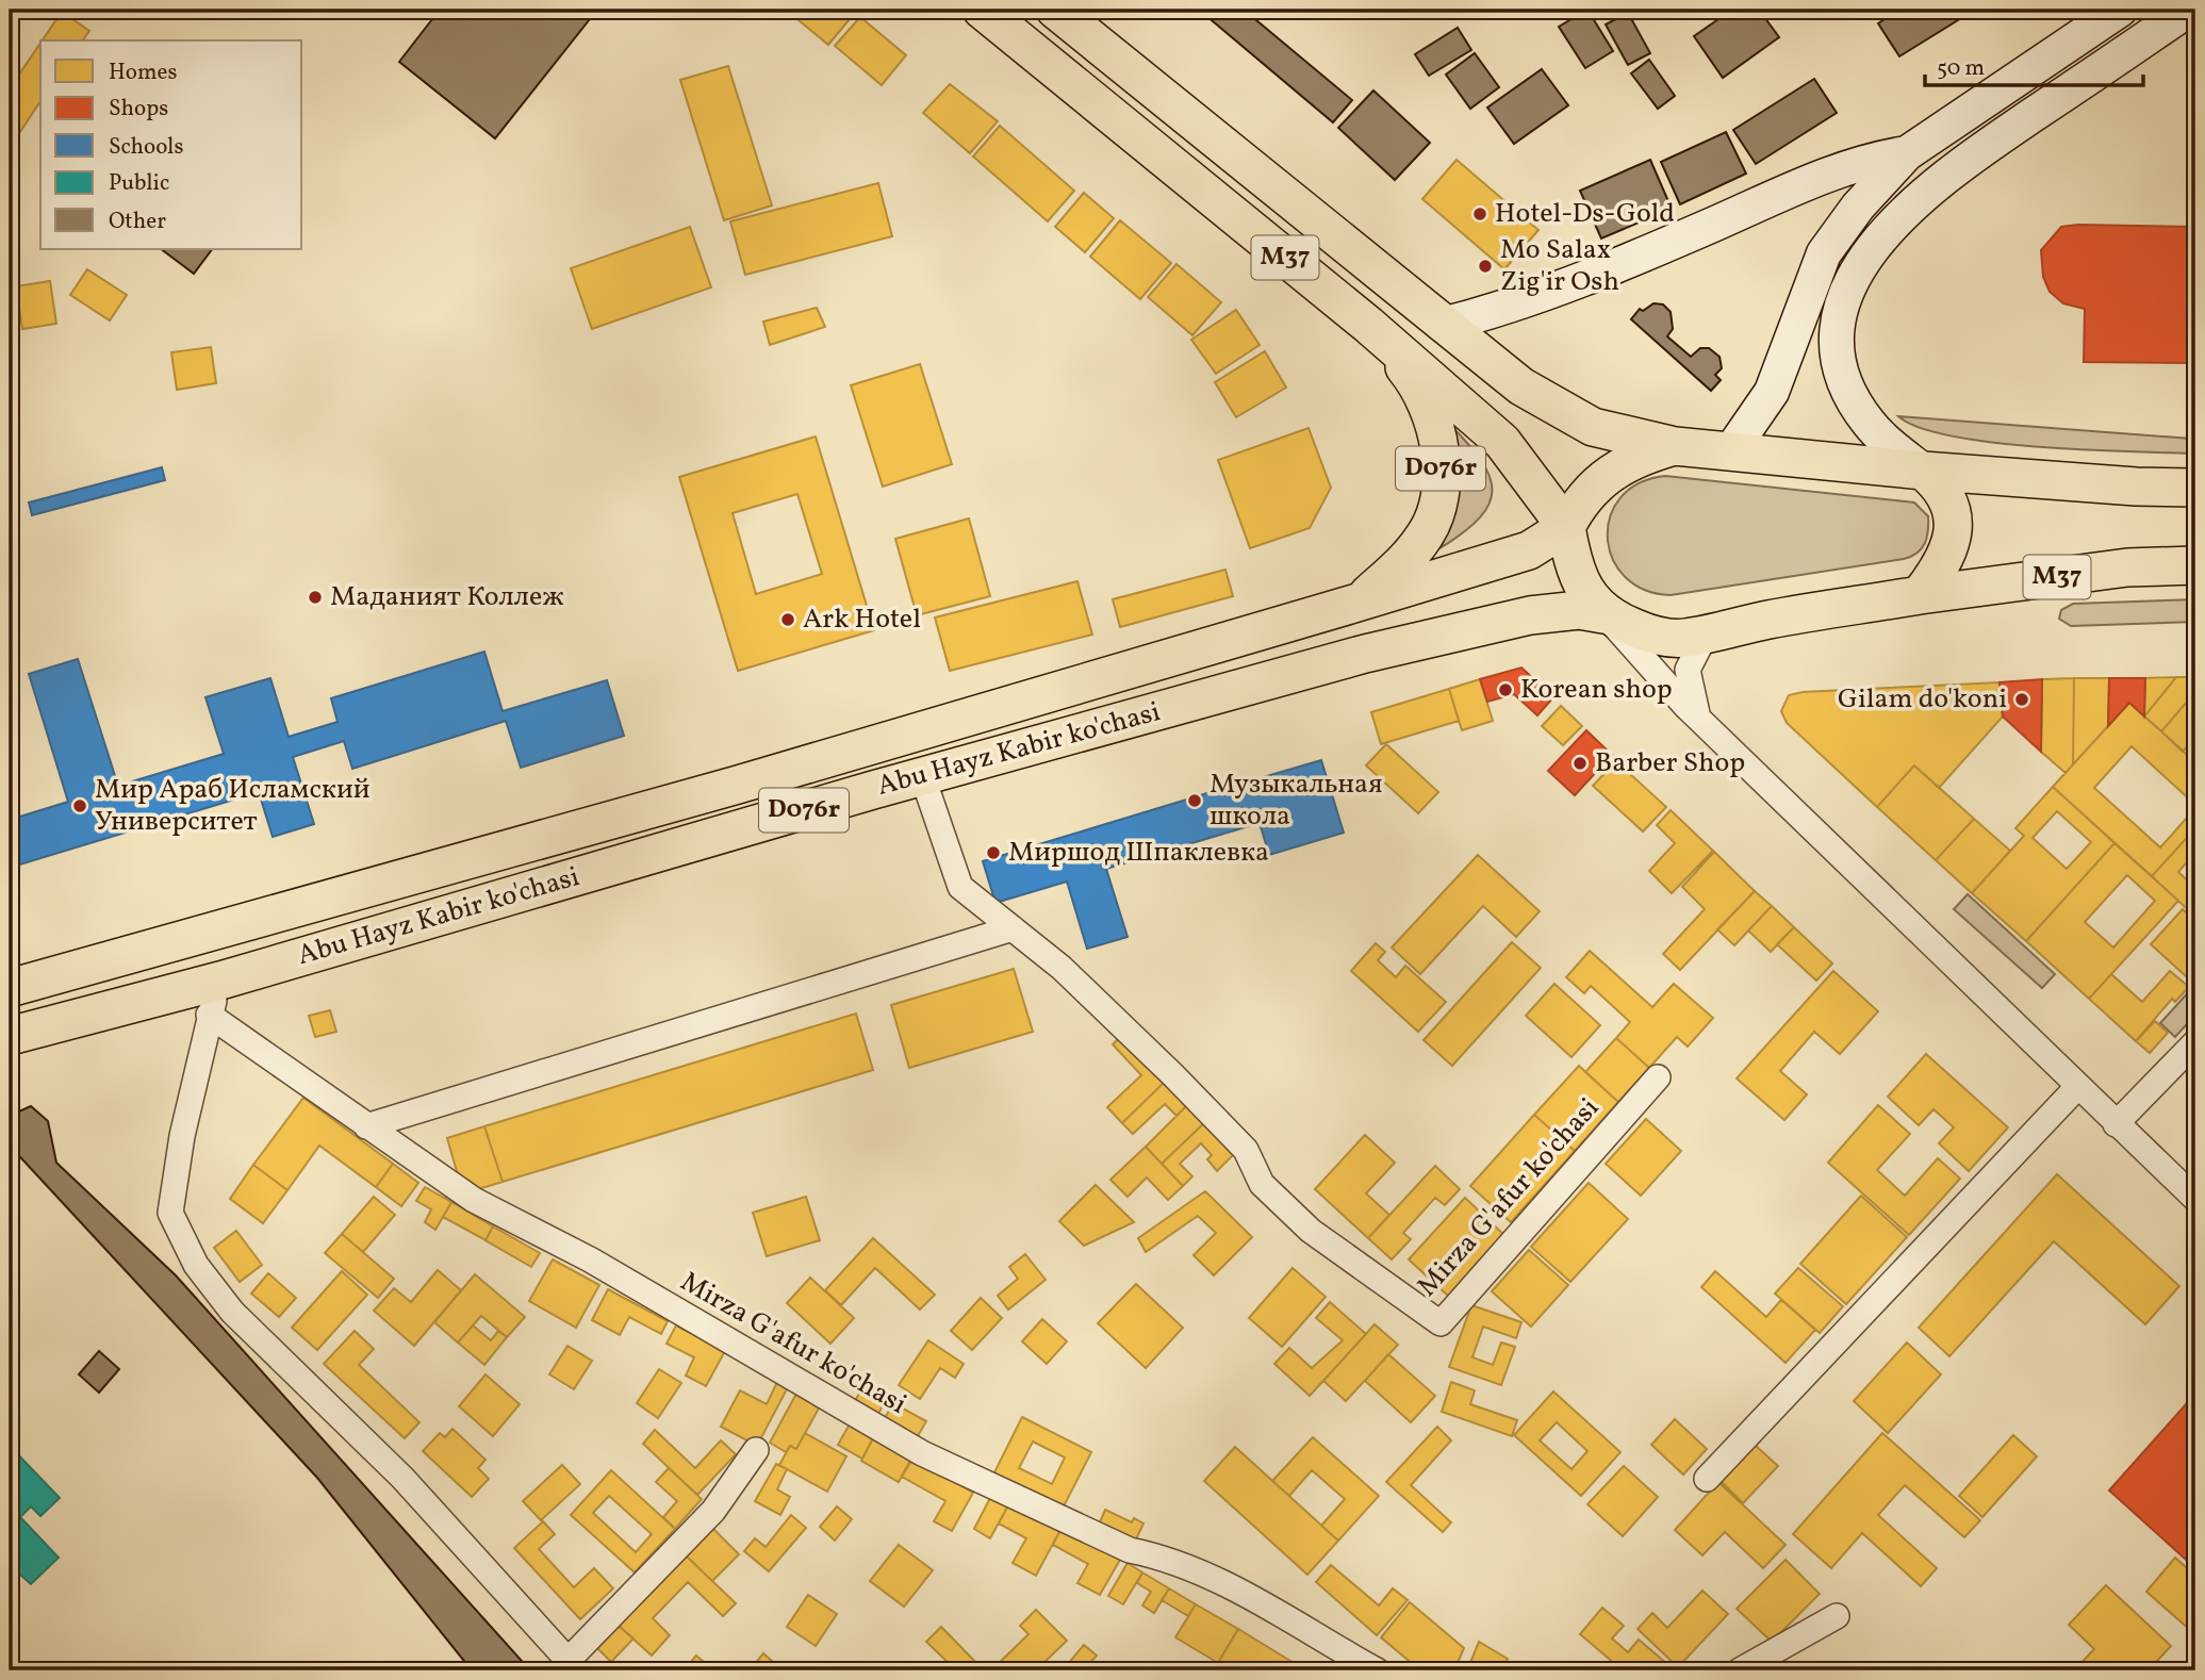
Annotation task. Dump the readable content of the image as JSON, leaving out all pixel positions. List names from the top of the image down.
{
  "streets": {
    "main road": ["M37", "D076r", "Abu Hayz Kabir ko'chasi"],
    "street": ["Mirza G'afur ko'chasi"]
  },
  "crossings": [
    ["M37", "D076r"],
    ["M37", "Abu Hayz Kabir ko'chasi"],
    ["D076r", "Abu Hayz Kabir ko'chasi"],
    ["Abu Hayz Kabir ko'chasi", "Mirza G'afur ko'chasi"]
  ],
  "places": [
    "Hotel-Ds-Gold",
    "Mo Salax Zig'ir Osh",
    "Маданият Коллеж",
    "Ark Hotel",
    "Korean shop",
    "Gilam do'koni",
    "Barber Shop",
    "Музыкальная школа",
    "Мир Араб Исламский Университет",
    "Миршод Шпаклевка"
  ],
  "legend": [
    "Homes",
    "Shops",
    "Schools",
    "Public",
    "Other"
  ],
  "scale_bar": "50 m"
}
